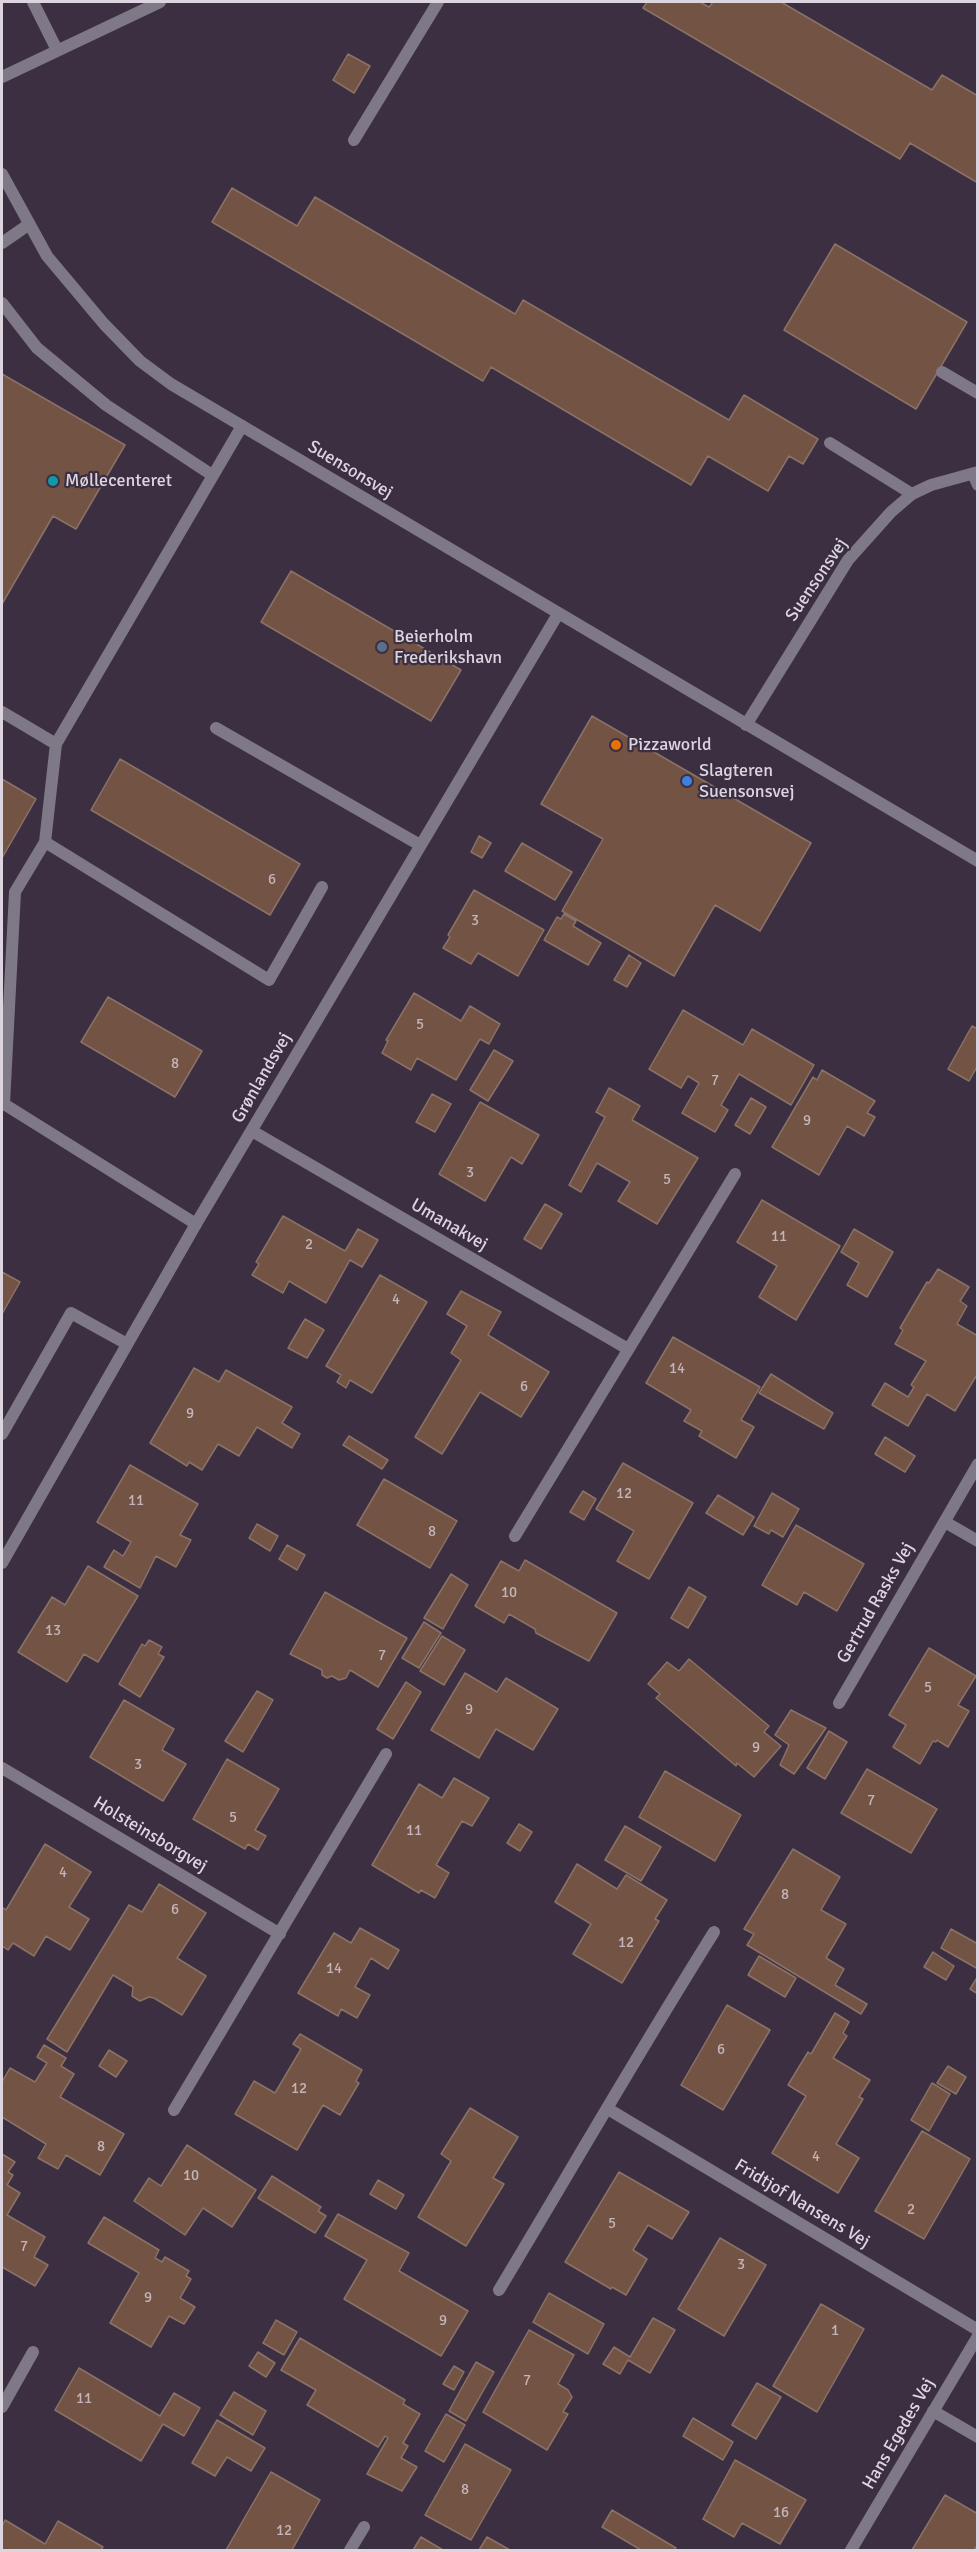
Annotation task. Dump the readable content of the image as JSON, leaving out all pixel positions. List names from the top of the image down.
{
  "streets": {
    "street": [
      "Suensonsvej",
      "Grønlandsvej",
      "Umanakvej",
      "Gertrud Rasks Vej",
      "Holsteinsborgvej",
      "Fridtjof Nansens Vej",
      "Hans Egedes Vej"
    ]
  },
  "crossings": [
    ["Suensonsvej", "Grønlandsvej"],
    ["Grønlandsvej", "Umanakvej"]
  ],
  "places": [
    "Møllecenteret",
    "Beierholm Frederikshavn",
    "Pizzaworld",
    "Slagteren Suensonsvej"
  ],
  "house_numbers": [
    "6",
    "3",
    "5",
    "8",
    "7",
    "9",
    "3",
    "5",
    "11",
    "2",
    "4",
    "14",
    "6",
    "9",
    "12",
    "11",
    "8",
    "10",
    "13",
    "7",
    "5",
    "9",
    "9",
    "3",
    "7",
    "5",
    "11",
    "4",
    "8",
    "6",
    "12",
    "14",
    "6",
    "12",
    "8",
    "4",
    "10",
    "2",
    "5",
    "7",
    "3",
    "9",
    "9",
    "1",
    "7",
    "11",
    "8",
    "16",
    "12"
  ]
}
